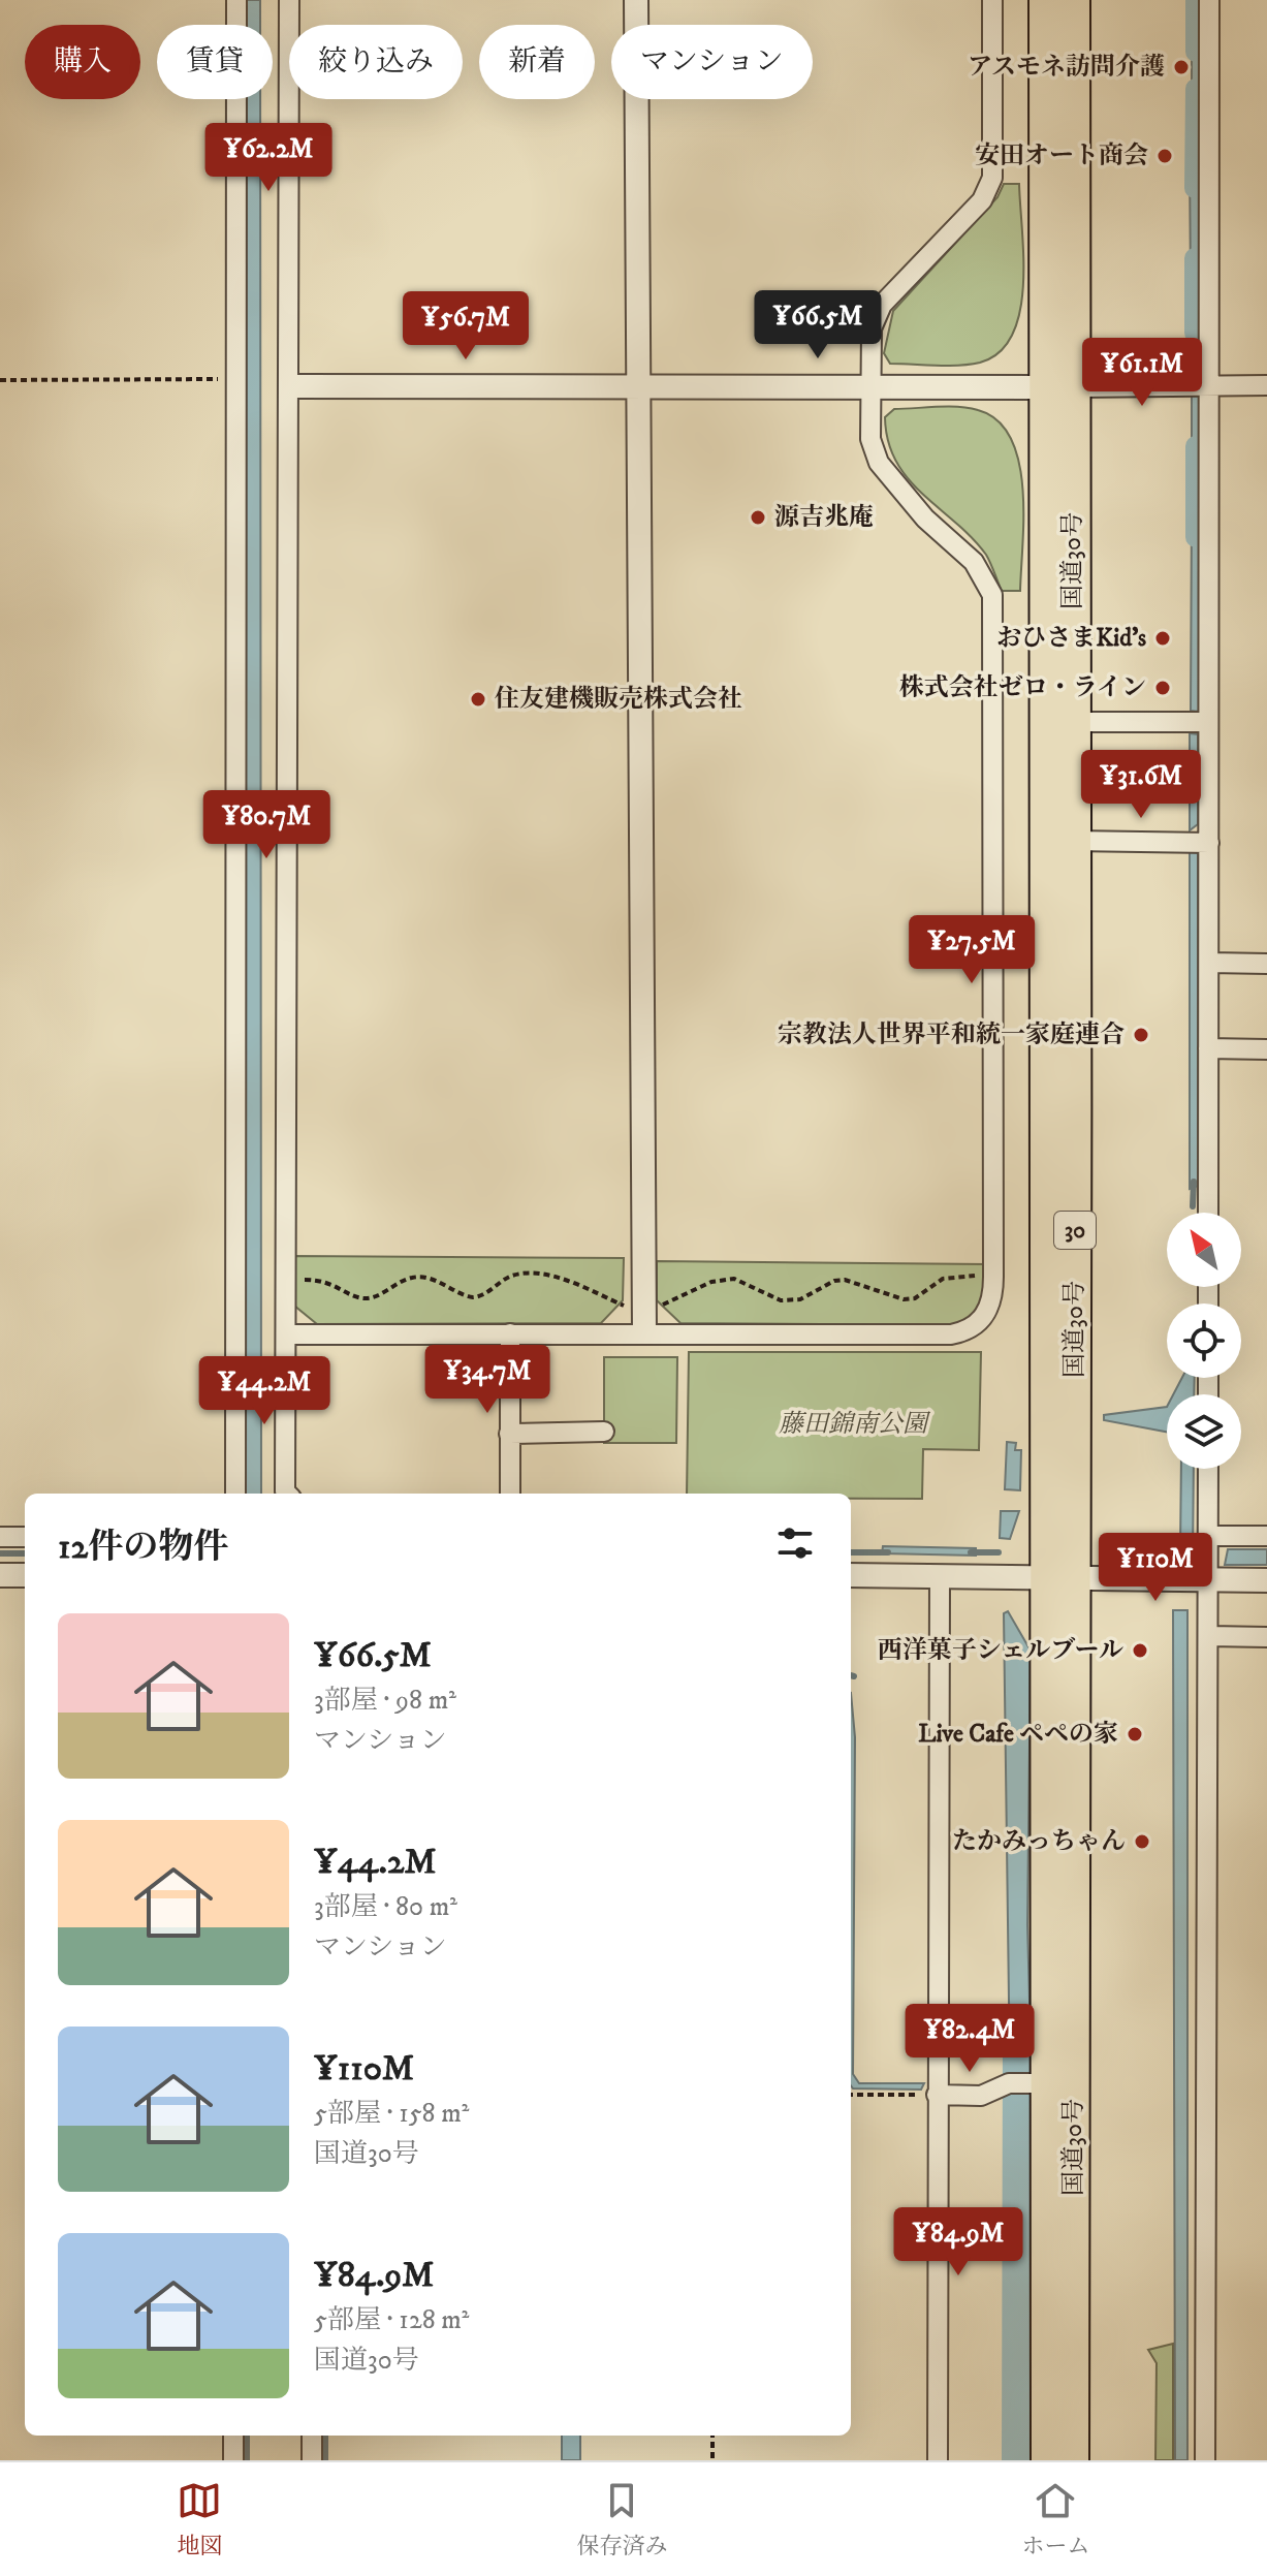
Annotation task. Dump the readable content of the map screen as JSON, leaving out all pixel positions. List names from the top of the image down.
{
  "streets": {
    "highway": ["国道30号", "30"]
  },
  "parks": ["藤田錦南公園"],
  "places": [
    "アスモネ訪問介護",
    "安田オート商会",
    "源吉兆庵",
    "おひさまKid's",
    "株式会社ゼロ・ライン",
    "住友建機販売株式会社",
    "宗教法人世界平和統一家庭連合",
    "西洋菓子シェルブール",
    "Live Cafe ペペの家",
    "たかみっちゃん"
  ],
  "north": "top left",
  "page": {
    "chip": [
      "購入",
      "賃貸",
      "絞り込み",
      "新着",
      "マンション"
    ],
    "price": [
      "¥62.2M",
      "¥66.5M",
      "¥56.7M",
      "¥61.1M",
      "¥31.6M",
      "¥80.7M",
      "¥27.5M",
      "¥34.7M",
      "¥44.2M",
      "¥110M",
      "¥82.4M",
      "¥84.9M"
    ],
    "heading": "12件の物件",
    "list": [
      {
        "name": "¥66.5M",
        "note": "3部屋 · 98 m² · マンション"
      },
      {
        "name": "¥44.2M",
        "note": "3部屋 · 80 m² · マンション"
      },
      {
        "name": "¥110M",
        "note": "5部屋 · 158 m² · 国道30号"
      },
      {
        "name": "¥84.9M",
        "note": "5部屋 · 128 m² · 国道30号"
      }
    ],
    "tabs": ["地図", "保存済み", "ホーム"]
  }
}
